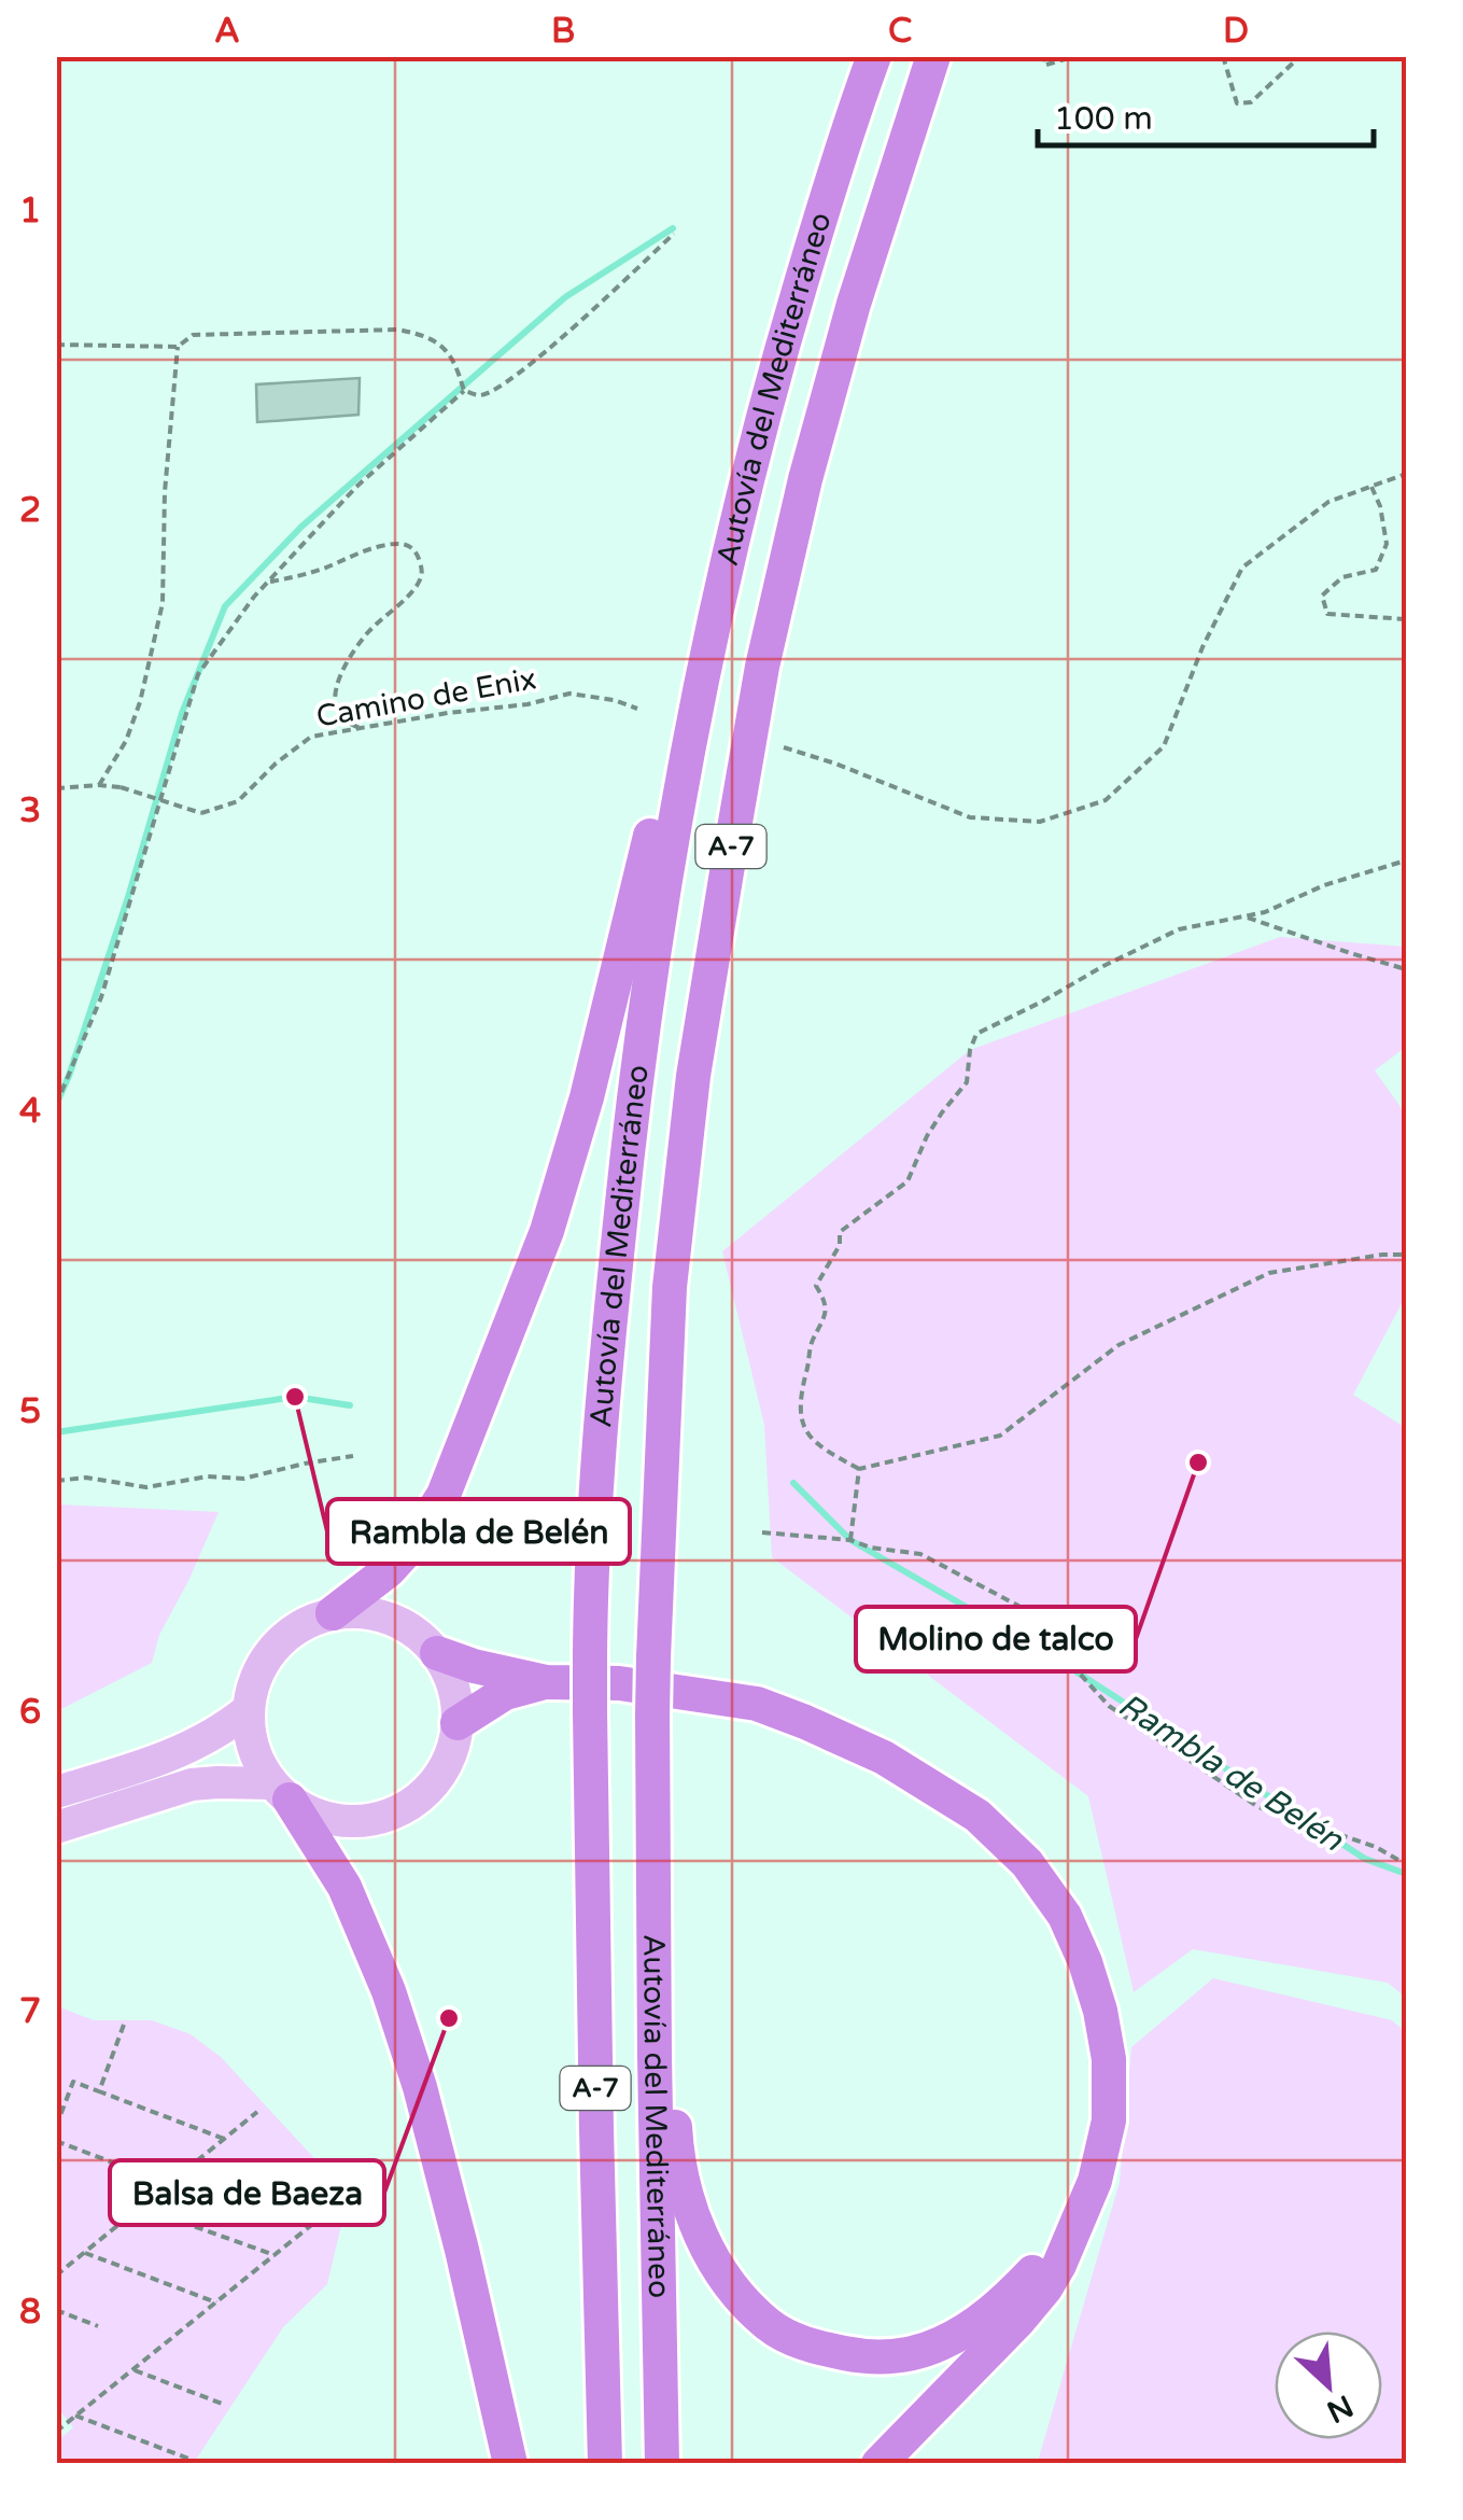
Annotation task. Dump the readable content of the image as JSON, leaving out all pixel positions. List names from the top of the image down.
{
  "streets": {
    "highway": ["Autovía del Mediterráneo", "A-7"],
    "path": ["Camino de Enix"]
  },
  "water": ["Rambla de Belén"],
  "places": ["Rambla de Belén", "Molino de talco", "Balsa de Baeza"],
  "scale_bar": "100 m",
  "north": "bottom right",
  "grid": {
    "columns": [
      "A",
      "B",
      "C",
      "D"
    ],
    "rows": [
      "1",
      "2",
      "3",
      "4",
      "5",
      "6",
      "7",
      "8"
    ]
  }
}
